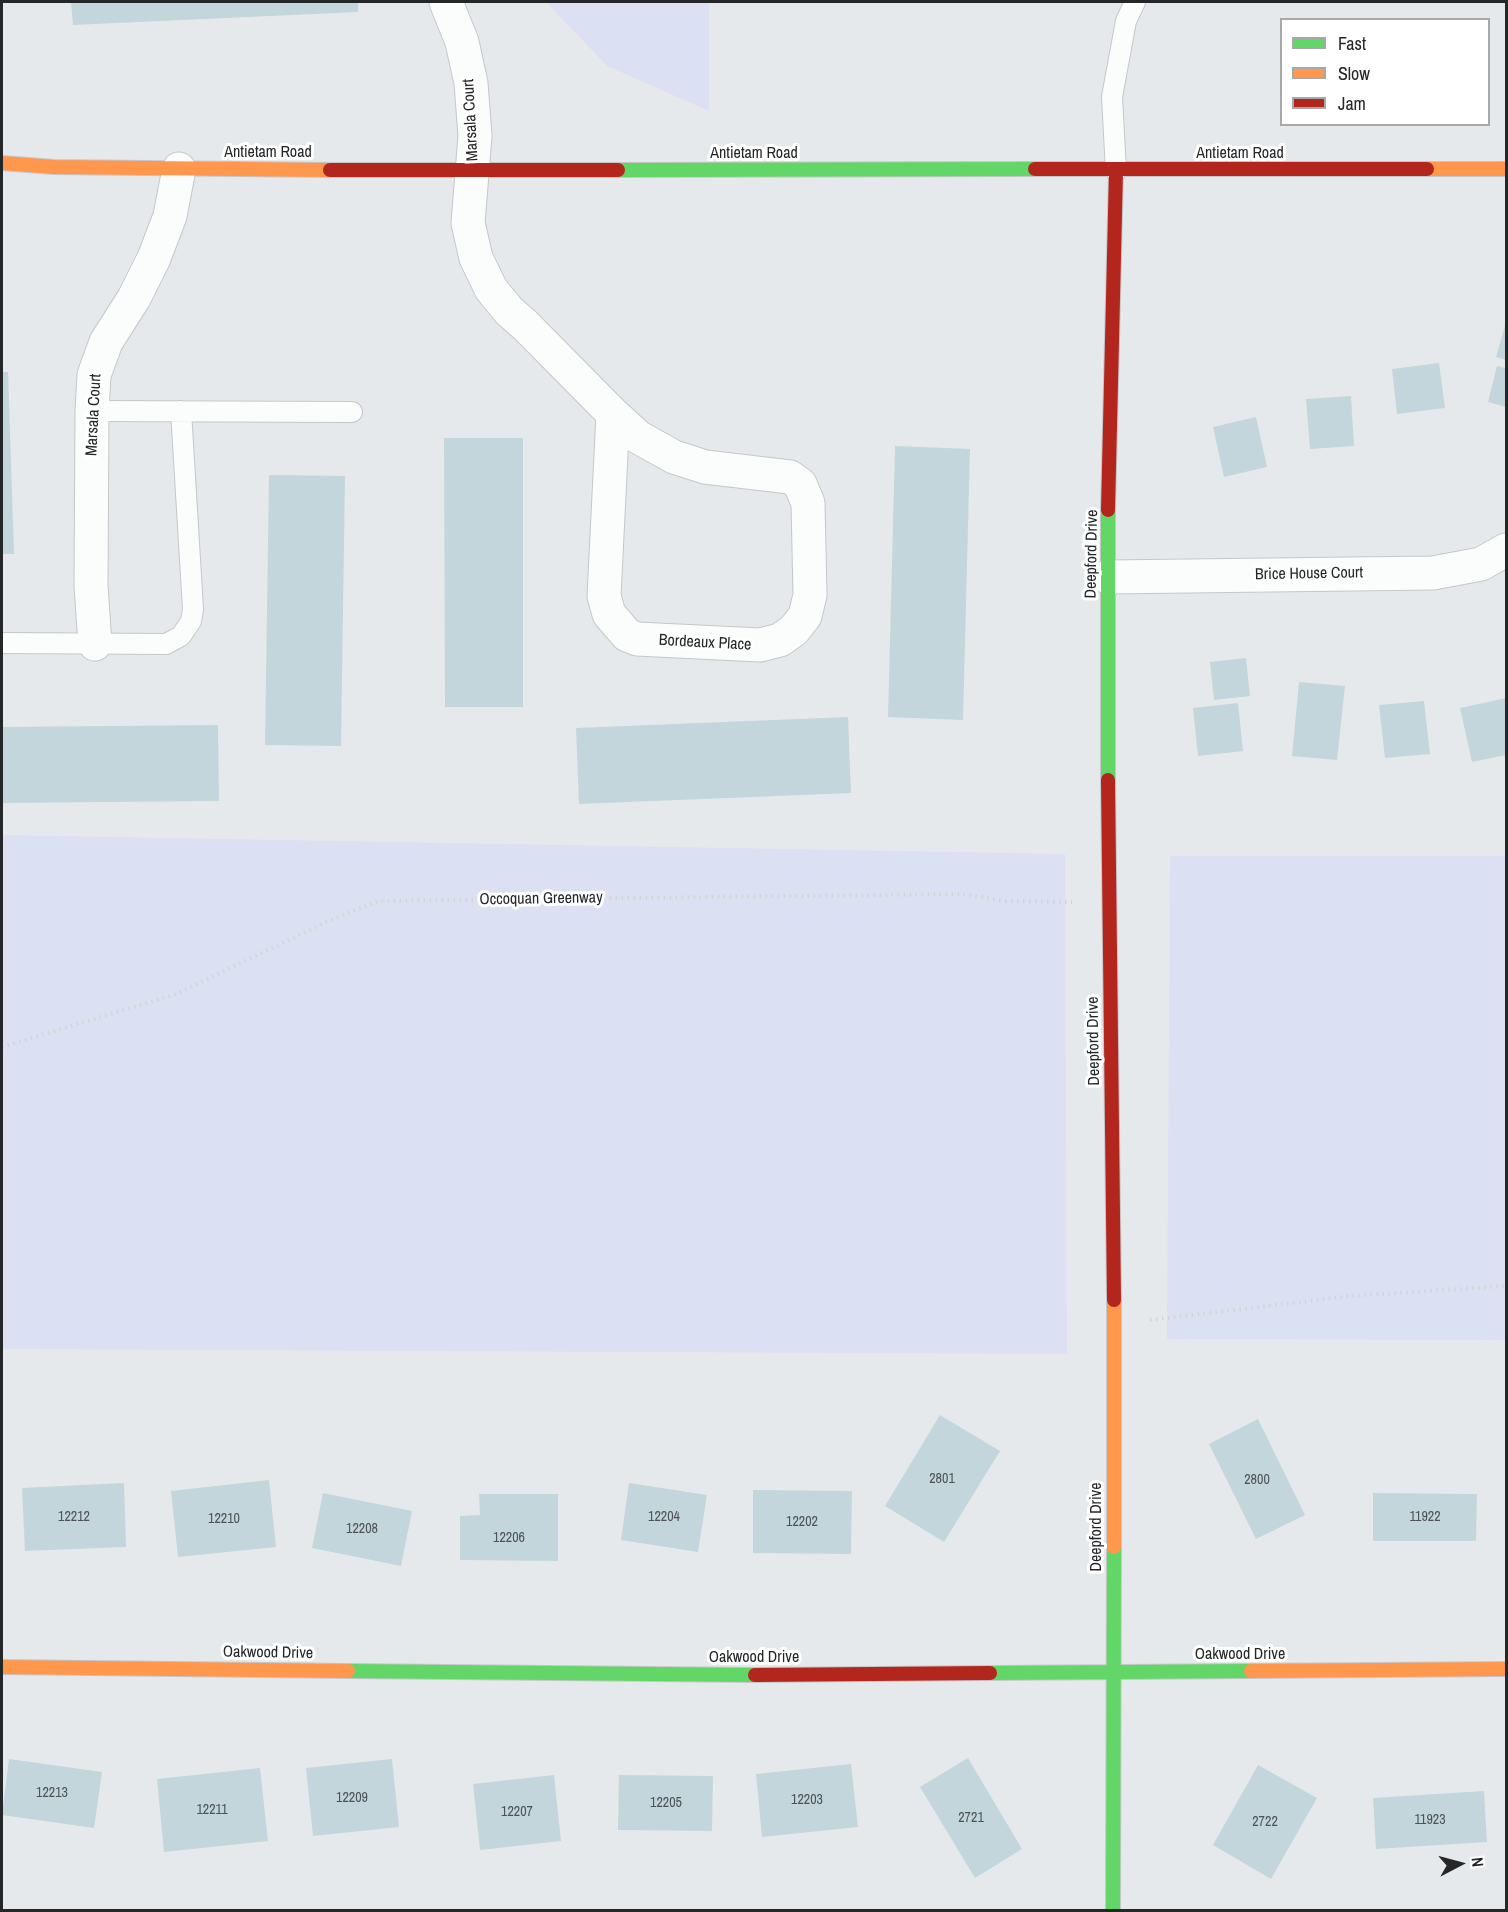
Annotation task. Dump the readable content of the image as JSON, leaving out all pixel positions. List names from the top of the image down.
{
  "streets": {
    "street": [
      "Marsala Court",
      "Antietam Road",
      "Deepford Drive",
      "Brice House Court",
      "Bordeaux Place",
      "Oakwood Drive"
    ],
    "path": ["Occoquan Greenway"]
  },
  "crossings": [
    ["Marsala Court", "Antietam Road"],
    ["Marsala Court", "Bordeaux Place"],
    ["Antietam Road", "Deepford Drive"],
    ["Antietam Road", "Bordeaux Place"],
    ["Deepford Drive", "Brice House Court"],
    ["Deepford Drive", "Occoquan Greenway"],
    ["Deepford Drive", "Oakwood Drive"]
  ],
  "house_numbers": [
    "2801",
    "2800",
    "12212",
    "12204",
    "11922",
    "12210",
    "12202",
    "12208",
    "12206",
    "12213",
    "12209",
    "12203",
    "12205",
    "12211",
    "12207",
    "2721",
    "11923",
    "2722"
  ],
  "legend": ["Fast", "Slow", "Jam"],
  "north": "right"
}
